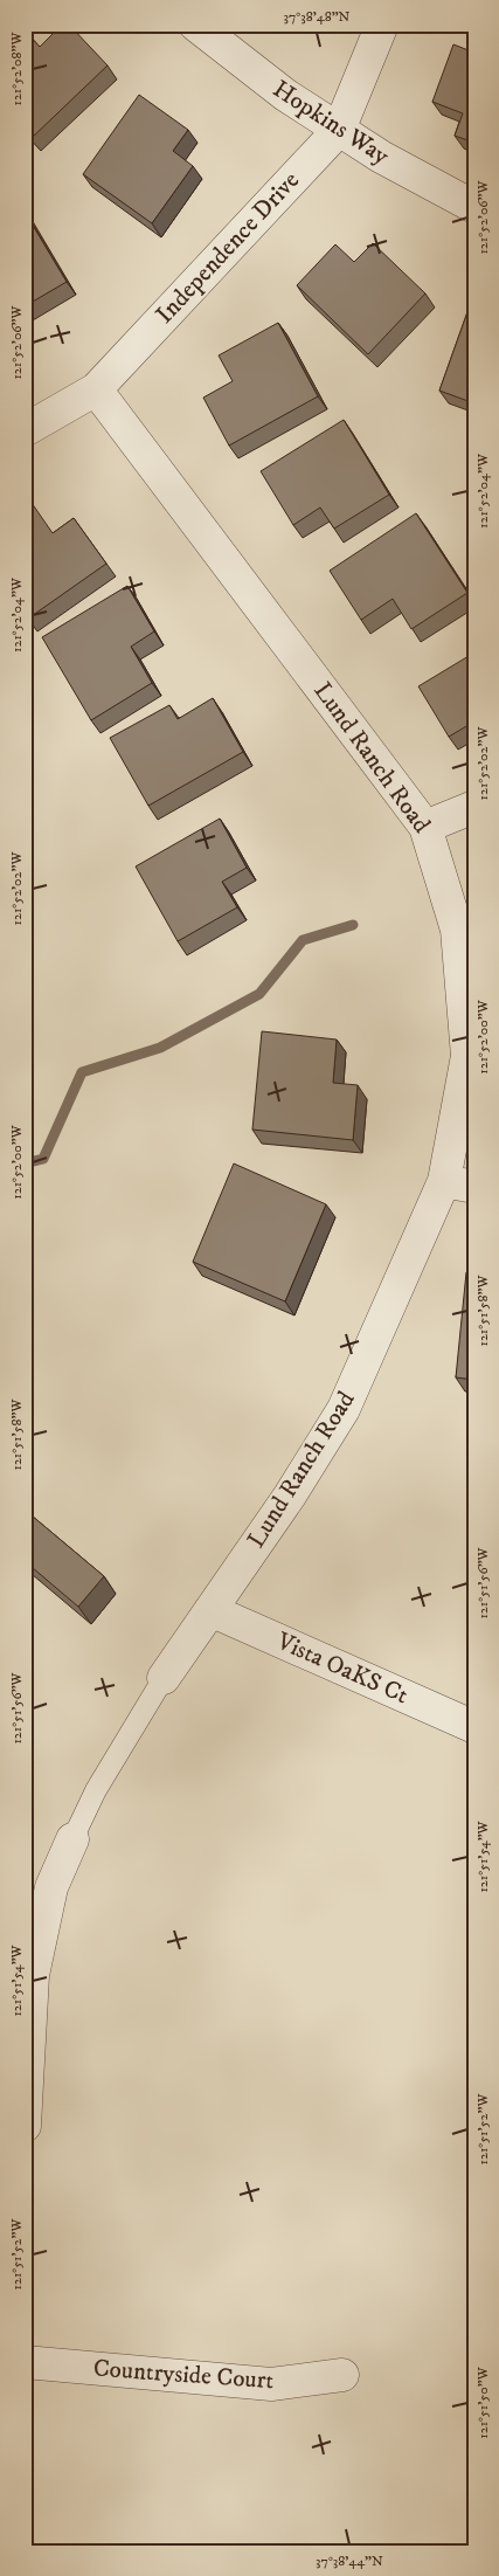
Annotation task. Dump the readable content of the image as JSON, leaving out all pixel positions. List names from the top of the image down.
{
  "streets": {
    "street": [
      "Hopkins Way",
      "Independence Drive",
      "Lund Ranch Road",
      "Vista OaKS Ct",
      "Countryside Court"
    ]
  },
  "crossings": [
    ["Hopkins Way", "Independence Drive"],
    ["Independence Drive", "Lund Ranch Road"],
    ["Lund Ranch Road", "Vista OaKS Ct"]
  ],
  "coordinates": [
    "37°38'48\"N",
    "121°52'08\"W",
    "121°52'06\"W",
    "121°52'04\"W",
    "121°52'02\"W",
    "121°52'00\"W",
    "121°51'58\"W",
    "121°51'56\"W",
    "121°51'54\"W",
    "121°51'52\"W",
    "121°51'50\"W",
    "37°38'44\"N"
  ]
}
